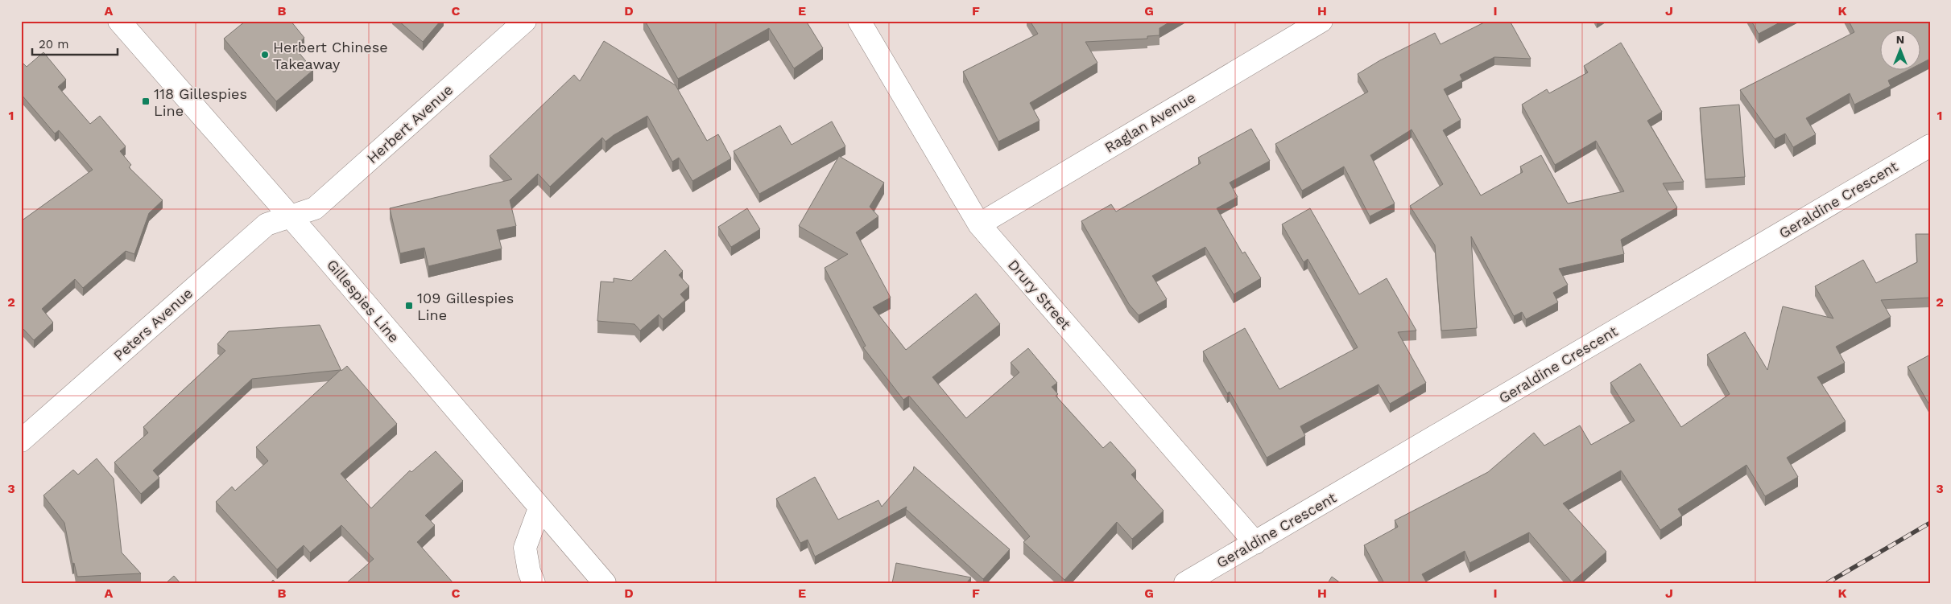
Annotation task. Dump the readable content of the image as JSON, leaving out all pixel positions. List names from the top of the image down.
{
  "streets": {
    "street": [
      "Raglan Avenue",
      "Herbert Avenue",
      "Geraldine Crescent",
      "Drury Street",
      "Gillespies Line",
      "Peters Avenue"
    ]
  },
  "crossings": [
    ["Raglan Avenue", "Drury Street"],
    ["Herbert Avenue", "Gillespies Line"],
    ["Herbert Avenue", "Peters Avenue"],
    ["Geraldine Crescent", "Drury Street"],
    ["Gillespies Line", "Peters Avenue"]
  ],
  "places": {
    "other": ["Herbert Chinese Takeaway"],
    "transit": ["118 Gillespies Line", "109 Gillespies Line"]
  },
  "scale_bar": "20 m",
  "north": "top",
  "grid": {
    "columns": [
      "A",
      "B",
      "C",
      "D",
      "E",
      "F",
      "G",
      "H",
      "I",
      "J",
      "K"
    ],
    "rows": ["1", "2", "3"]
  }
}
